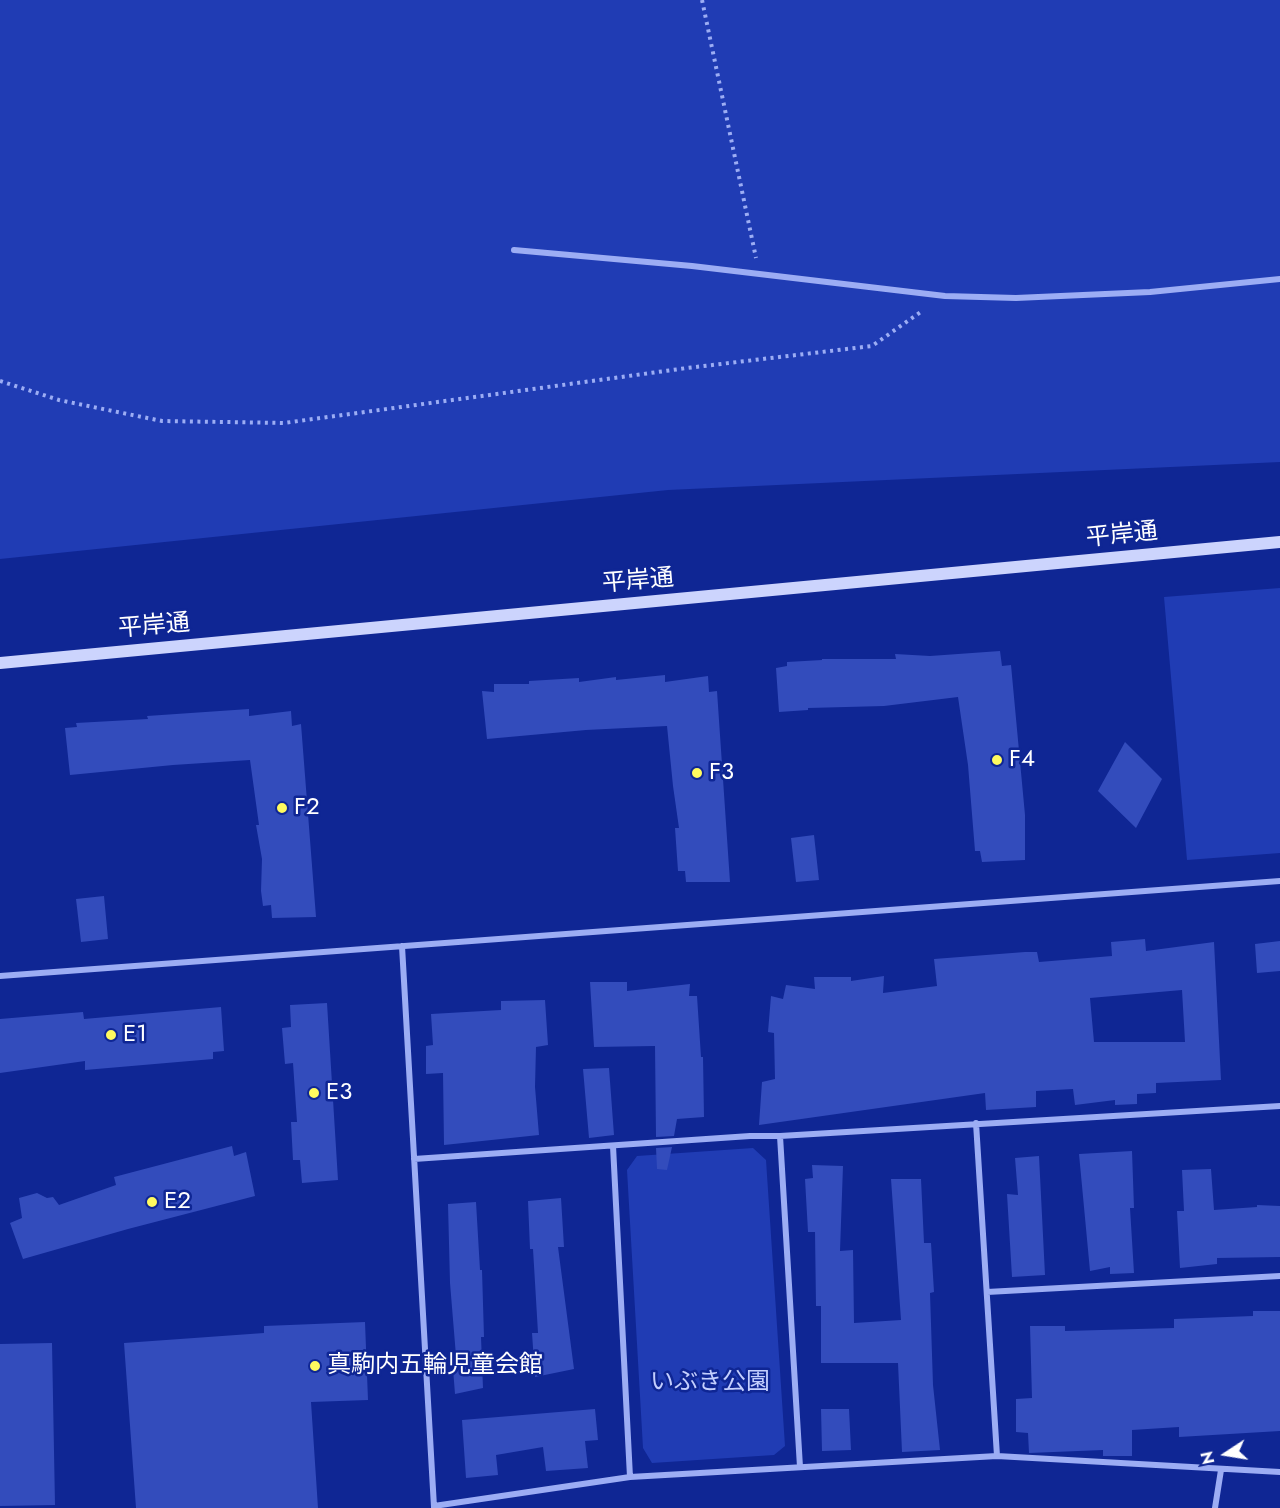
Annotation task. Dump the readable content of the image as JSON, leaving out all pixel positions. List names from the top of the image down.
{
  "streets": {
    "street": ["平岸通"]
  },
  "parks": ["いぶき公園"],
  "places": [
    "F4",
    "F3",
    "F2",
    "E1",
    "E3",
    "E2",
    "真駒内五輪児童会館"
  ],
  "north": "left"
}
